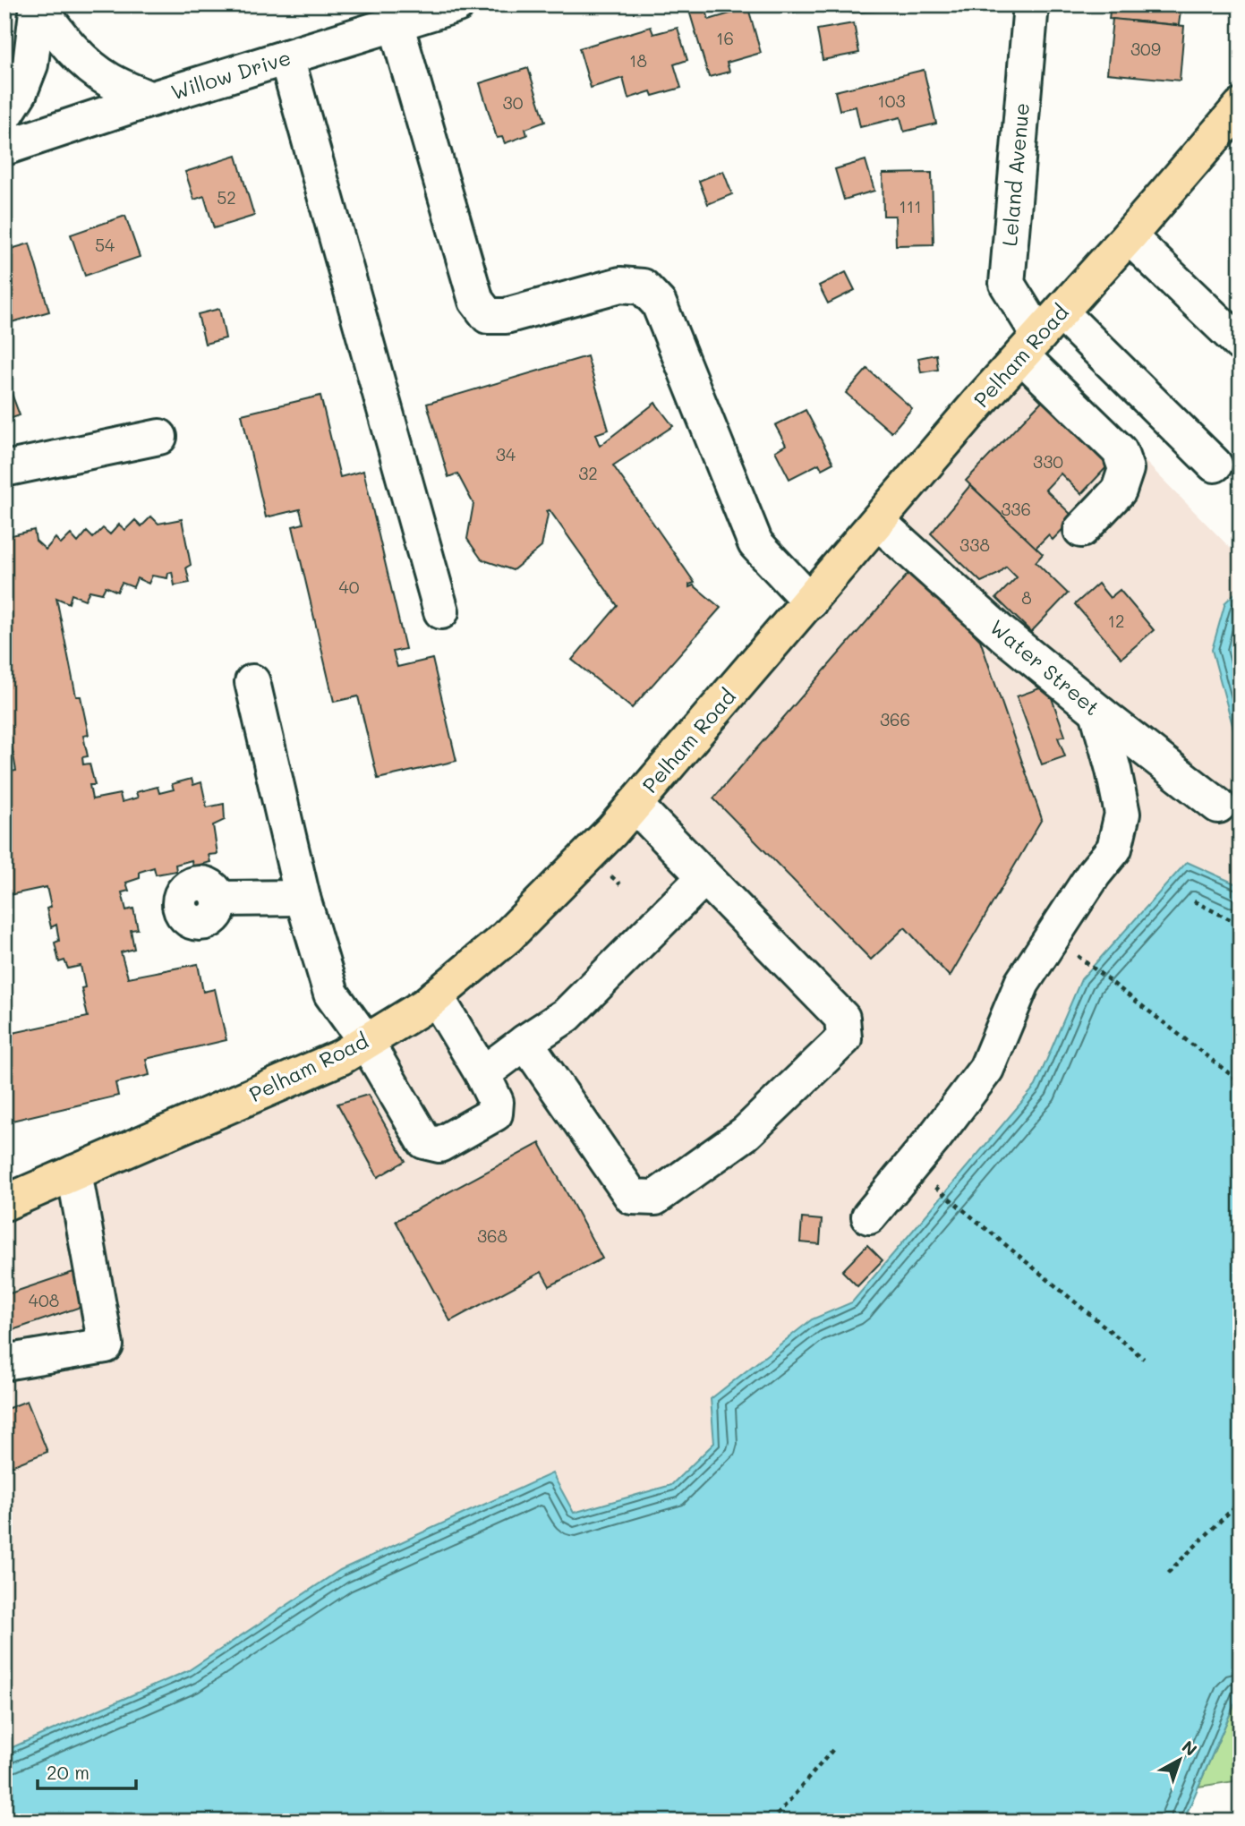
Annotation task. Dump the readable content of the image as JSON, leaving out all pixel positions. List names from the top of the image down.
{
  "streets": {
    "main road": ["Pelham Road"],
    "street": ["Willow Drive", "Leland Avenue", "Water Street"]
  },
  "crossings": [
    ["Leland Avenue", "Pelham Road"],
    ["Pelham Road", "Water Street"]
  ],
  "house_numbers": [
    "16",
    "309",
    "18",
    "103",
    "30",
    "52",
    "111",
    "54",
    "34",
    "330",
    "32",
    "336",
    "338",
    "40",
    "8",
    "12",
    "366",
    "368",
    "408"
  ],
  "scale_bar": "20 m",
  "north": "top right"
}
